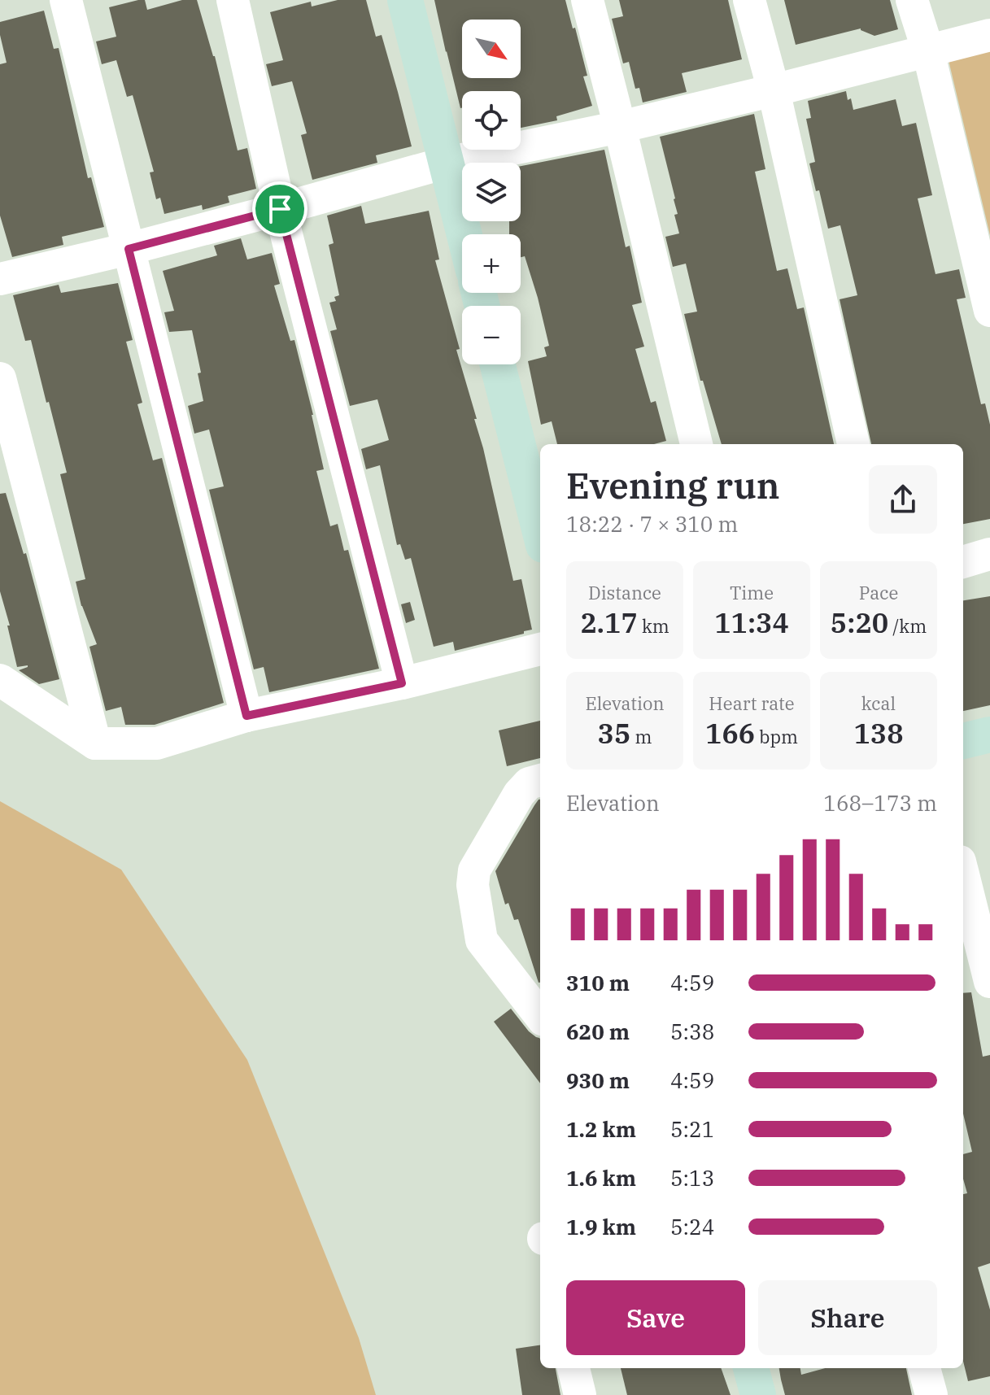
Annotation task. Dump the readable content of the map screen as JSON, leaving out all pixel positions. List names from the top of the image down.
{
  "north": "bottom right",
  "page": {
    "map_buttons": ["+", "−"],
    "heading": ["Evening run", "18:22 · 7 × 310 m"],
    "stats": [
      ["Distance", "2.17 km"],
      ["Time", "11:34"],
      ["Pace", "5:20 /km"],
      ["Elevation", "35 m"],
      ["Heart rate", "166 bpm"],
      ["kcal", "138"]
    ],
    "chart": ["Elevation", "168–173 m"],
    "list": [
      {
        "name": "310 m",
        "note": "4:59"
      },
      {
        "name": "620 m",
        "note": "5:38"
      },
      {
        "name": "930 m",
        "note": "4:59"
      },
      {
        "name": "1.2 km",
        "note": "5:21"
      },
      {
        "name": "1.6 km",
        "note": "5:13"
      },
      {
        "name": "1.9 km",
        "note": "5:24"
      }
    ],
    "buttons": ["Save", "Share"]
  }
}
